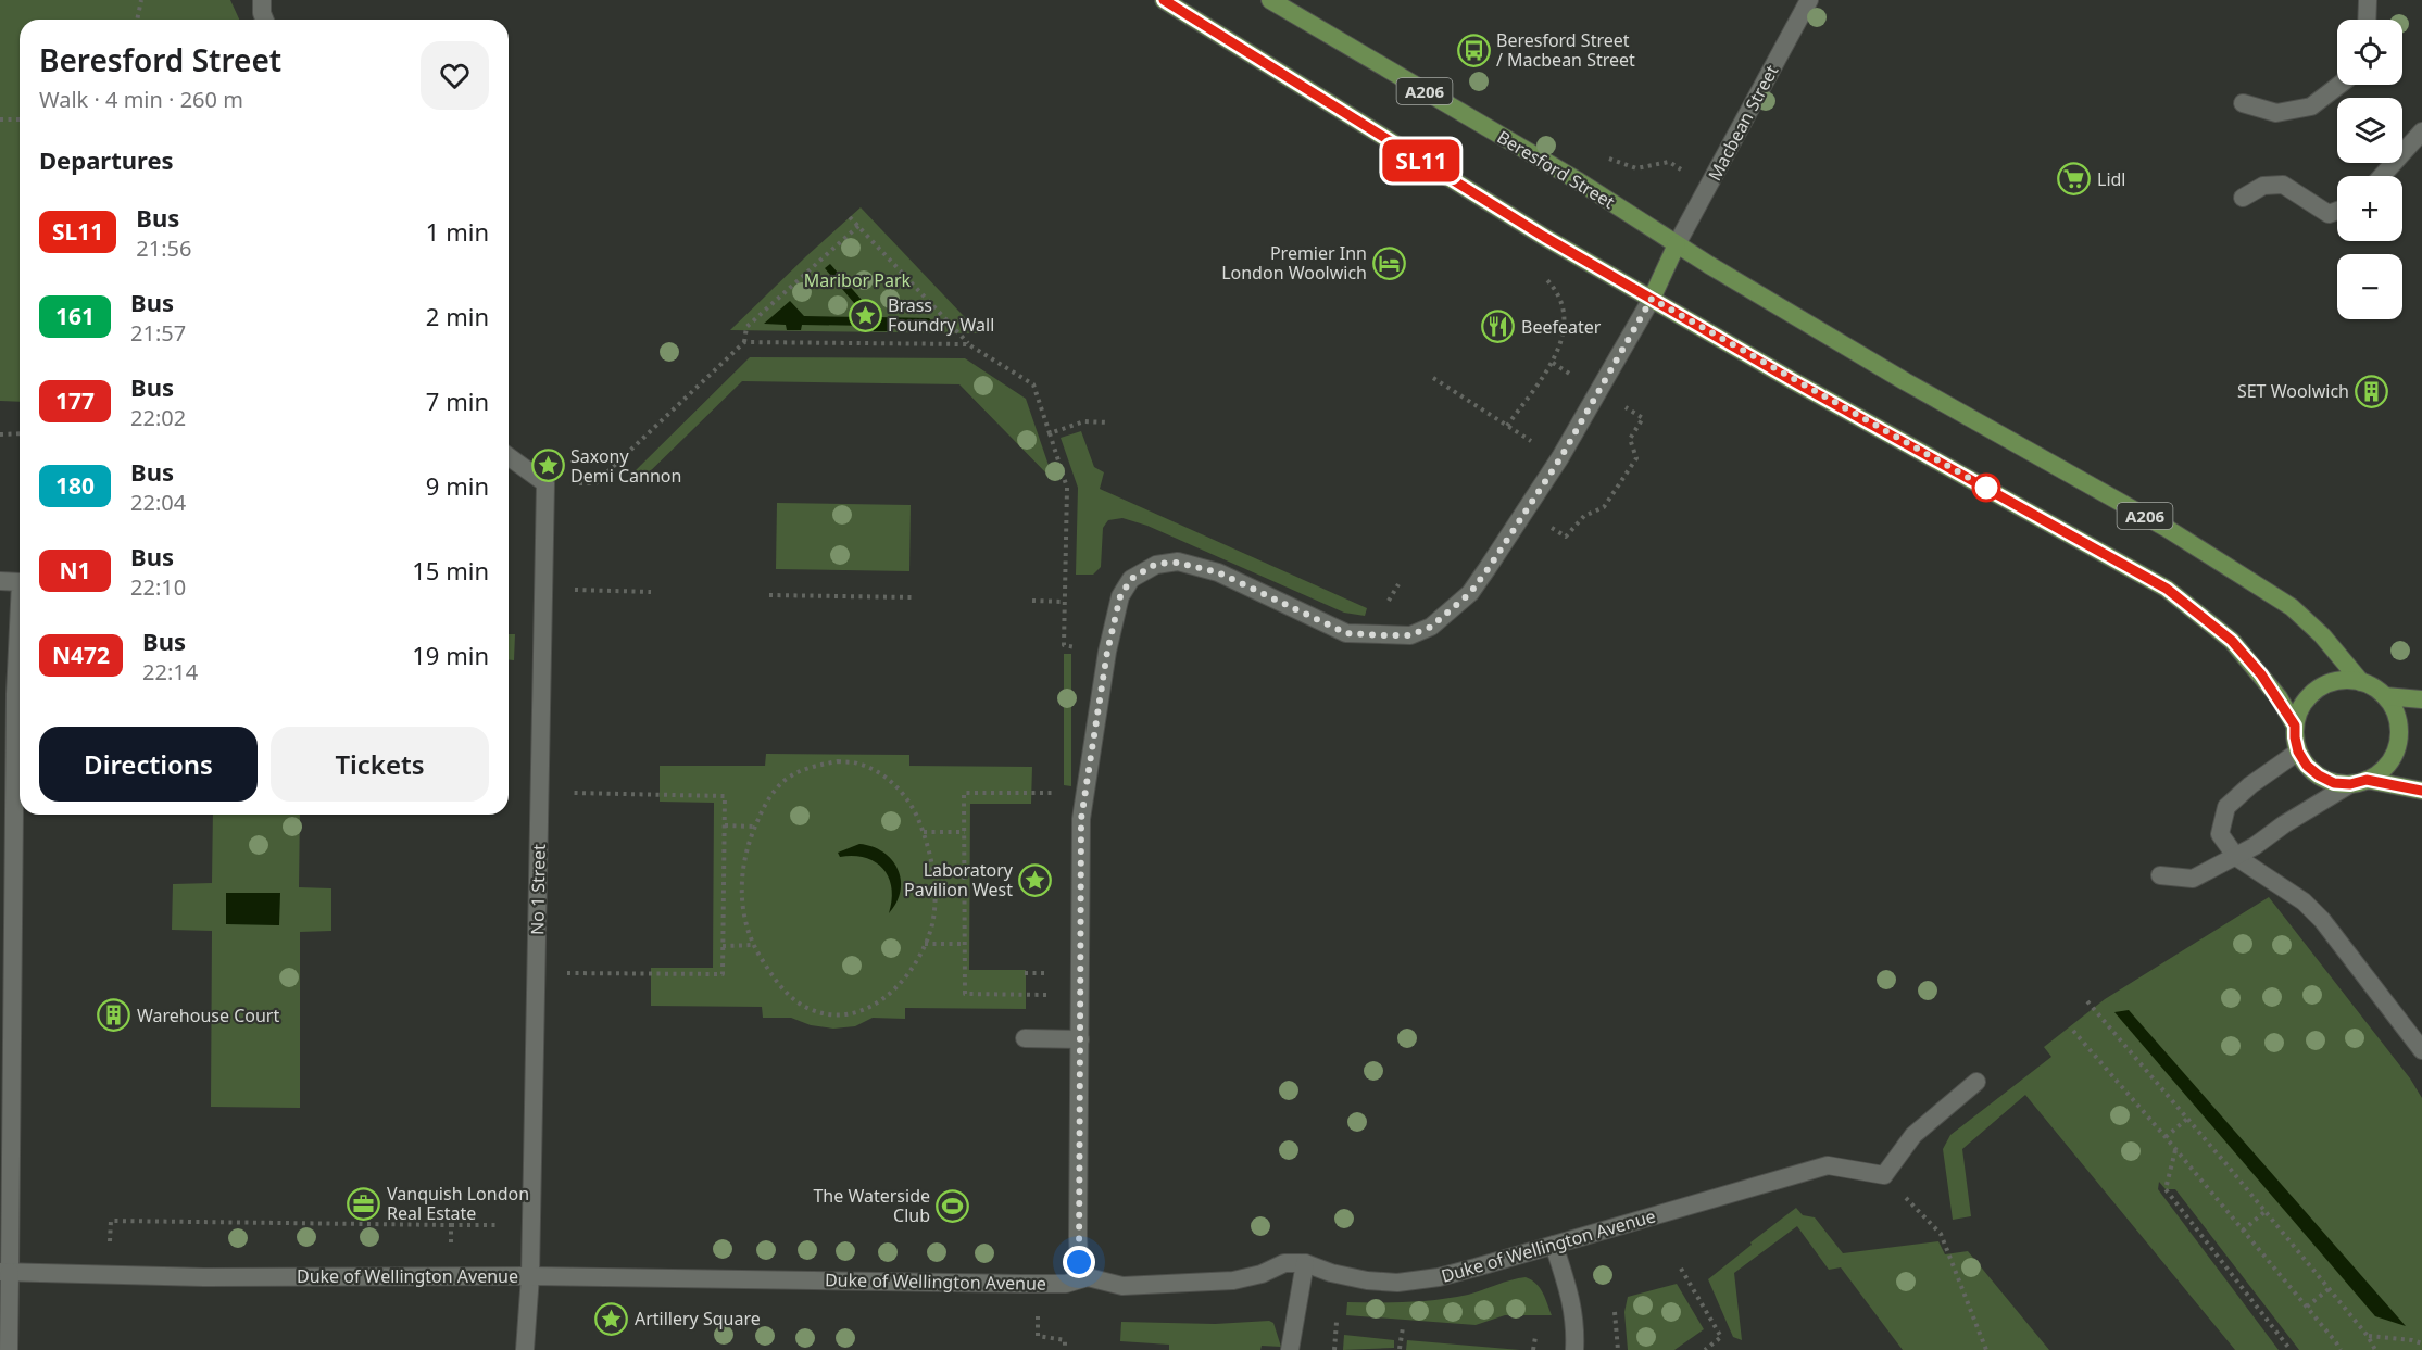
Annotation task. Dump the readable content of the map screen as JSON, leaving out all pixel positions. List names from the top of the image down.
{
  "streets": {
    "main road": ["A206", "Beresford Street"],
    "street": ["Macbean Street", "No 1 Street", "Duke of Wellington Avenue"]
  },
  "crossings": [
    ["Macbean Street", "Beresford Street"],
    ["No 1 Street", "Duke of Wellington Avenue"]
  ],
  "parks": ["Maribor Park"],
  "places": {
    "bus stop": ["Beresford Street / Macbean Street"],
    "supermarket": ["Lidl"],
    "hotel": ["Premier Inn London Woolwich"],
    "place": [
      "Brass Foundry Wall",
      "Saxony Demi Cannon",
      "Laboratory Pavilion West",
      "Artillery Square"
    ],
    "restaurant": ["Beefeater"],
    "building": ["SET Woolwich", "Warehouse Court"],
    "office": ["Vanquish London Real Estate"],
    "sports": ["The Waterside Club"]
  },
  "lines": ["bus line SL11"],
  "page": {
    "on_map": "SL11",
    "map_buttons": ["+", "−"],
    "heading": [
      ["Beresford Street", "Walk · 4 min · 260 m"],
      "Departures"
    ],
    "list": [
      {
        "mark": "SL11",
        "name": "Bus",
        "note": "21:56",
        "value": "1 min"
      },
      {
        "mark": "161",
        "name": "Bus",
        "note": "21:57",
        "value": "2 min"
      },
      {
        "mark": "177",
        "name": "Bus",
        "note": "22:02",
        "value": "7 min"
      },
      {
        "mark": "180",
        "name": "Bus",
        "note": "22:04",
        "value": "9 min"
      },
      {
        "mark": "N1",
        "name": "Bus",
        "note": "22:10",
        "value": "15 min"
      },
      {
        "mark": "N472",
        "name": "Bus",
        "note": "22:14",
        "value": "19 min"
      }
    ],
    "buttons": ["Directions", "Tickets"]
  }
}
